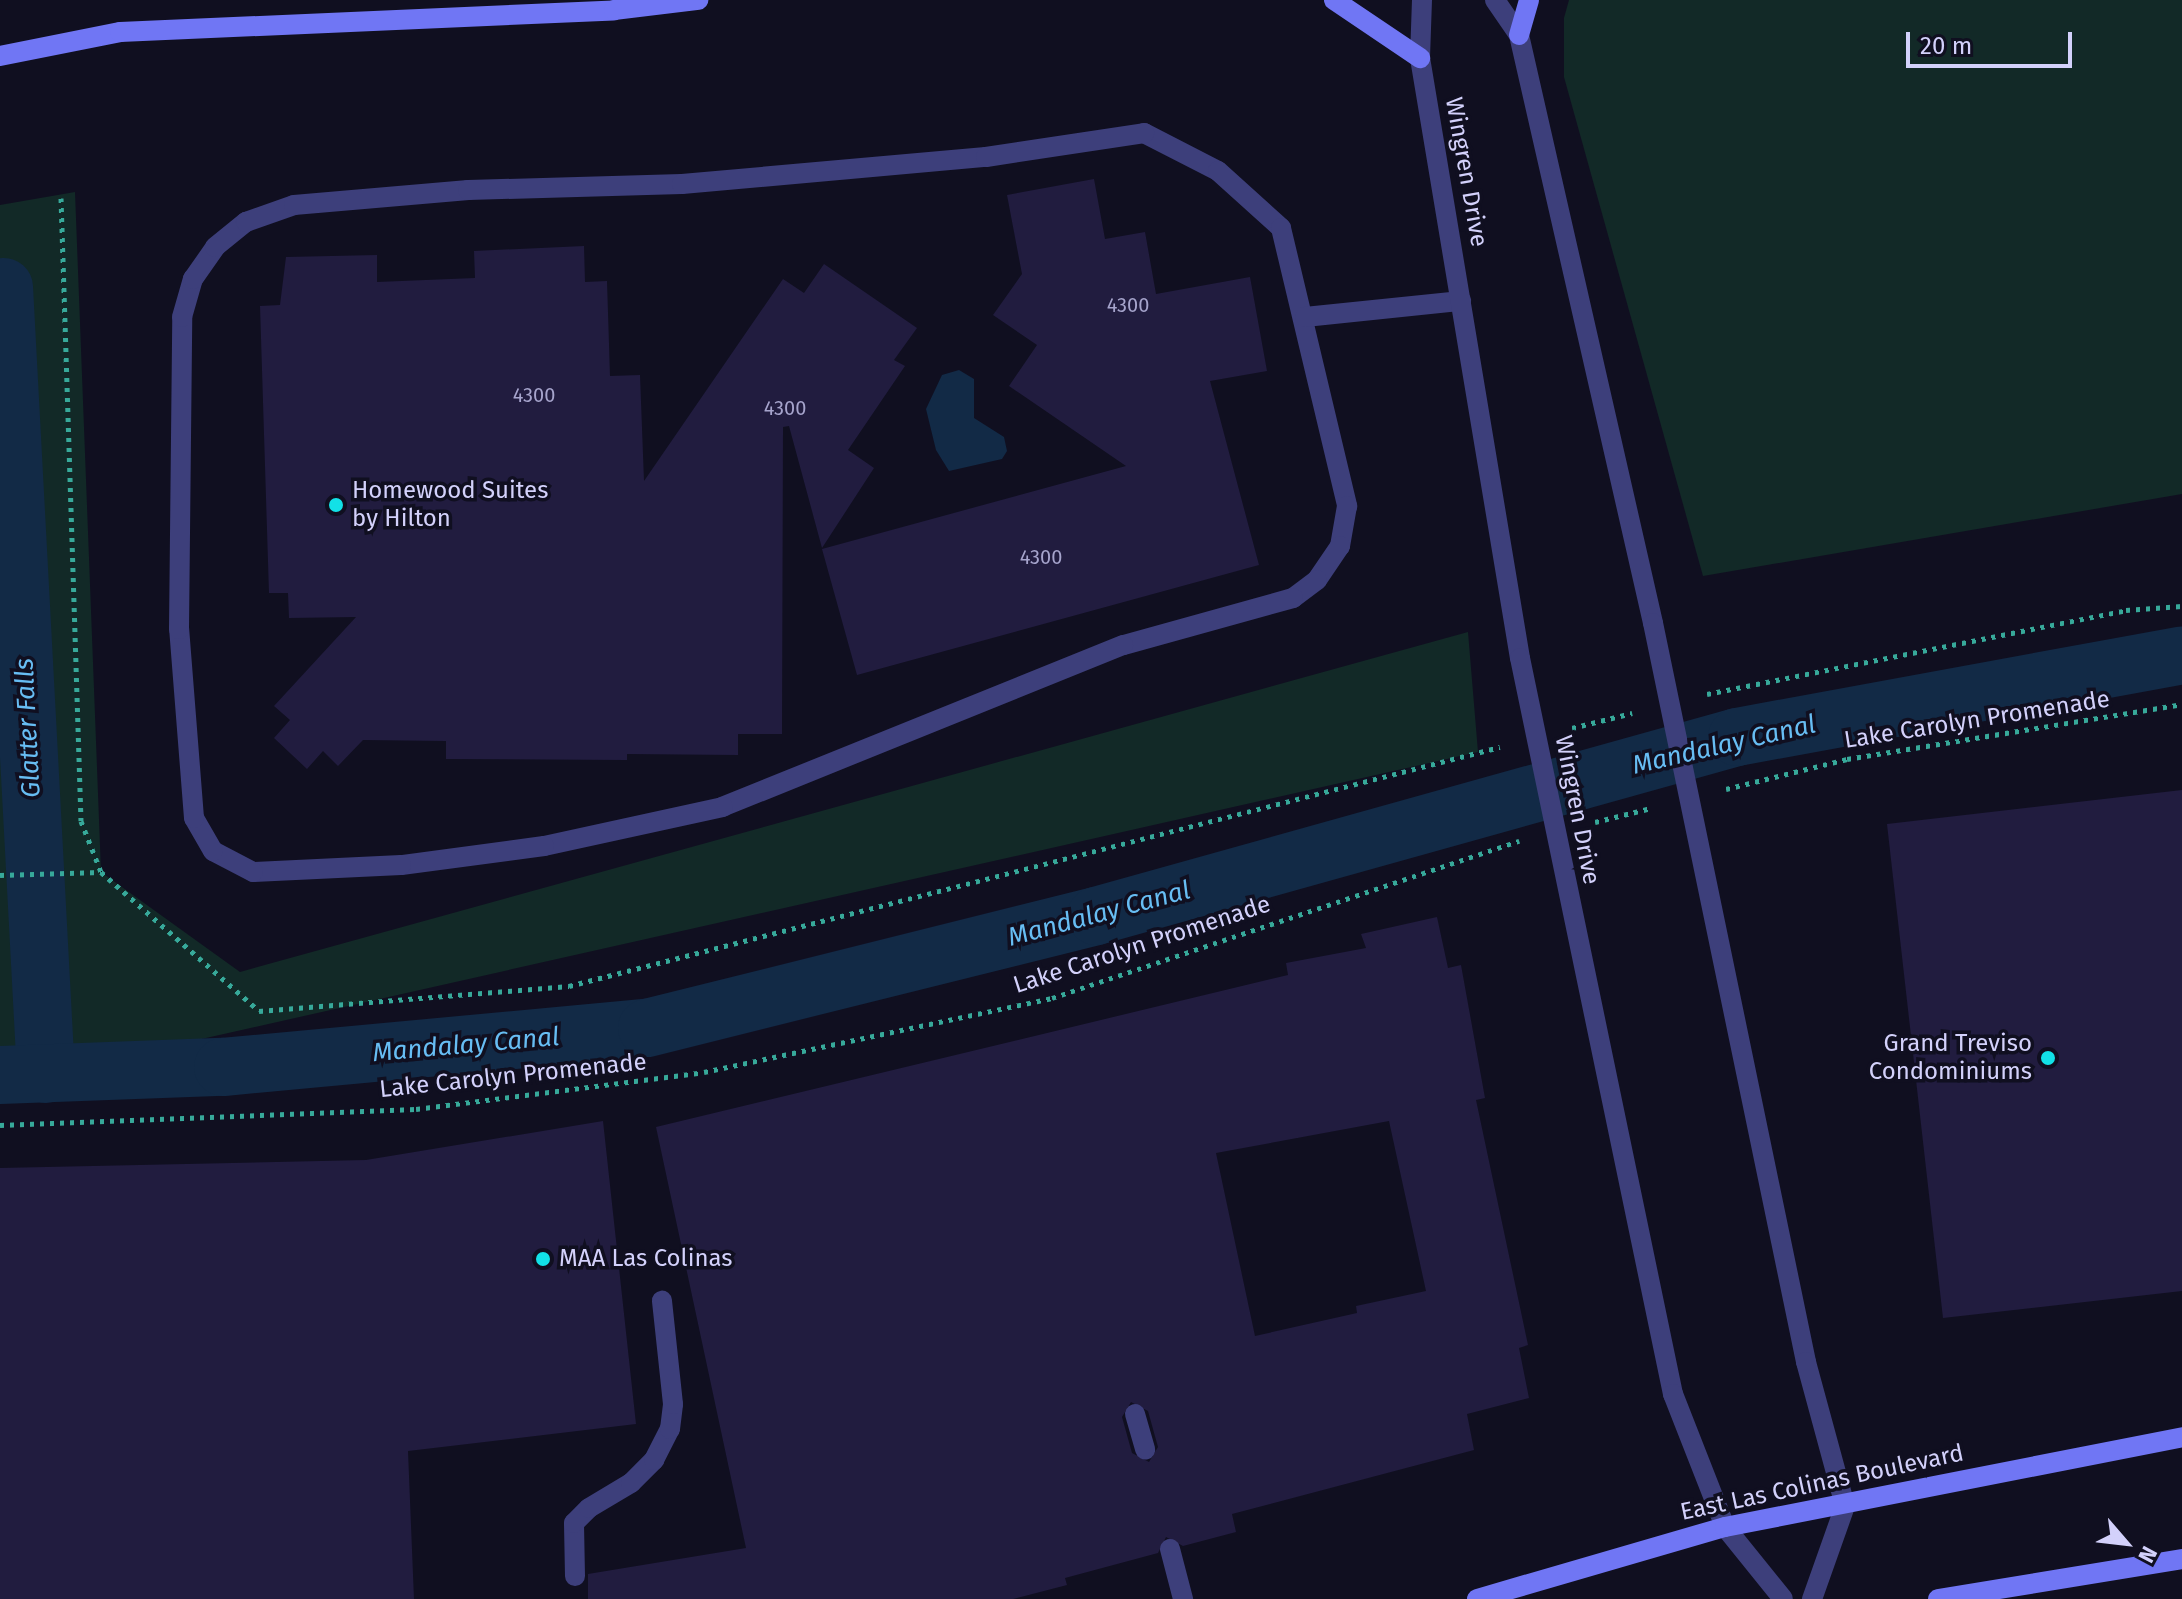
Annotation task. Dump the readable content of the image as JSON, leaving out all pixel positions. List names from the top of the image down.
{
  "streets": {
    "main road": ["East Las Colinas Boulevard"],
    "street": ["Wingren Drive"],
    "path": ["Lake Carolyn Promenade"]
  },
  "crossings": [
    ["Wingren Drive", "East Las Colinas Boulevard"]
  ],
  "water": ["Glatter Falls", "Mandalay Canal"],
  "places": ["Homewood Suites by Hilton", "Grand Treviso Condominiums", "MAA Las Colinas"],
  "house_numbers": [
    "4300",
    "4300",
    "4300",
    "4300"
  ],
  "scale_bar": "20 m",
  "north": "bottom right"
}
